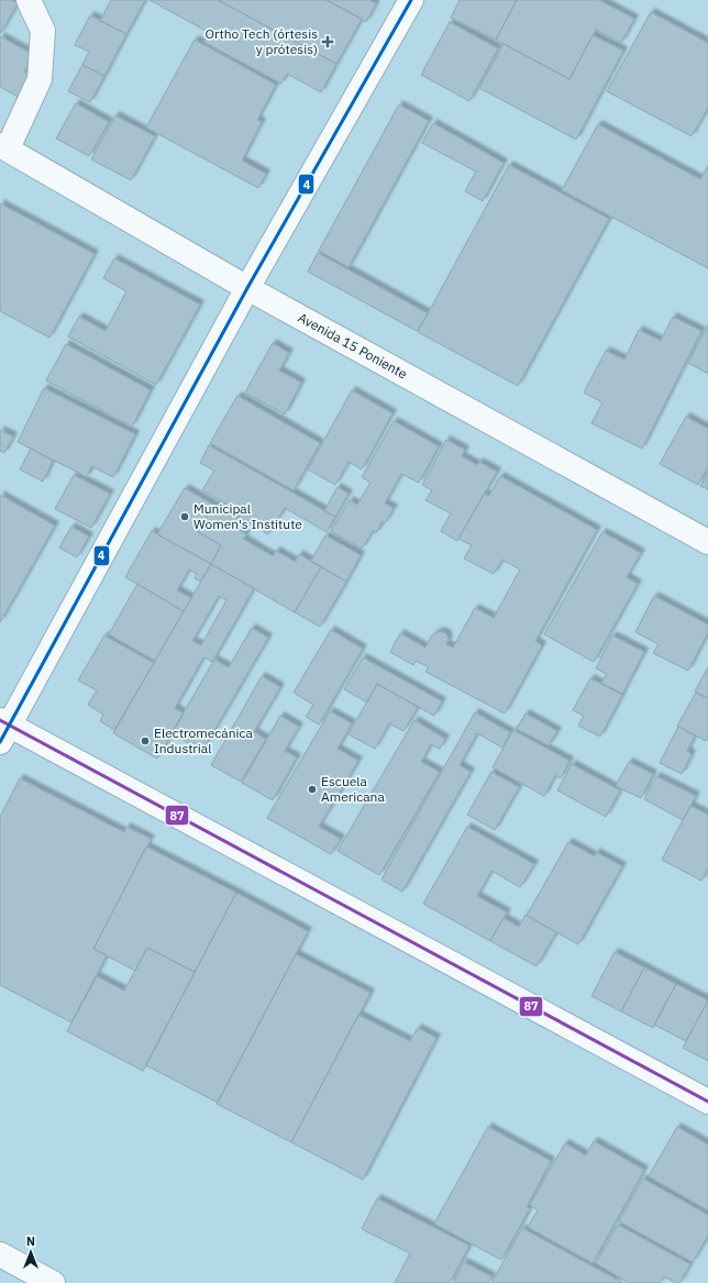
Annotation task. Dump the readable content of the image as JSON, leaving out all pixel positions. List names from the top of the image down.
{
  "streets": {
    "street": ["Avenida 15 Poniente"]
  },
  "places": {
    "health": ["Ortho Tech (órtesis y prótesis)"],
    "other": ["Municipal Women's Institute", "Electromecánica Industrial", "Escuela Americana"]
  },
  "lines": ["transit line 4", "transit line 87"],
  "north": "top"
}
